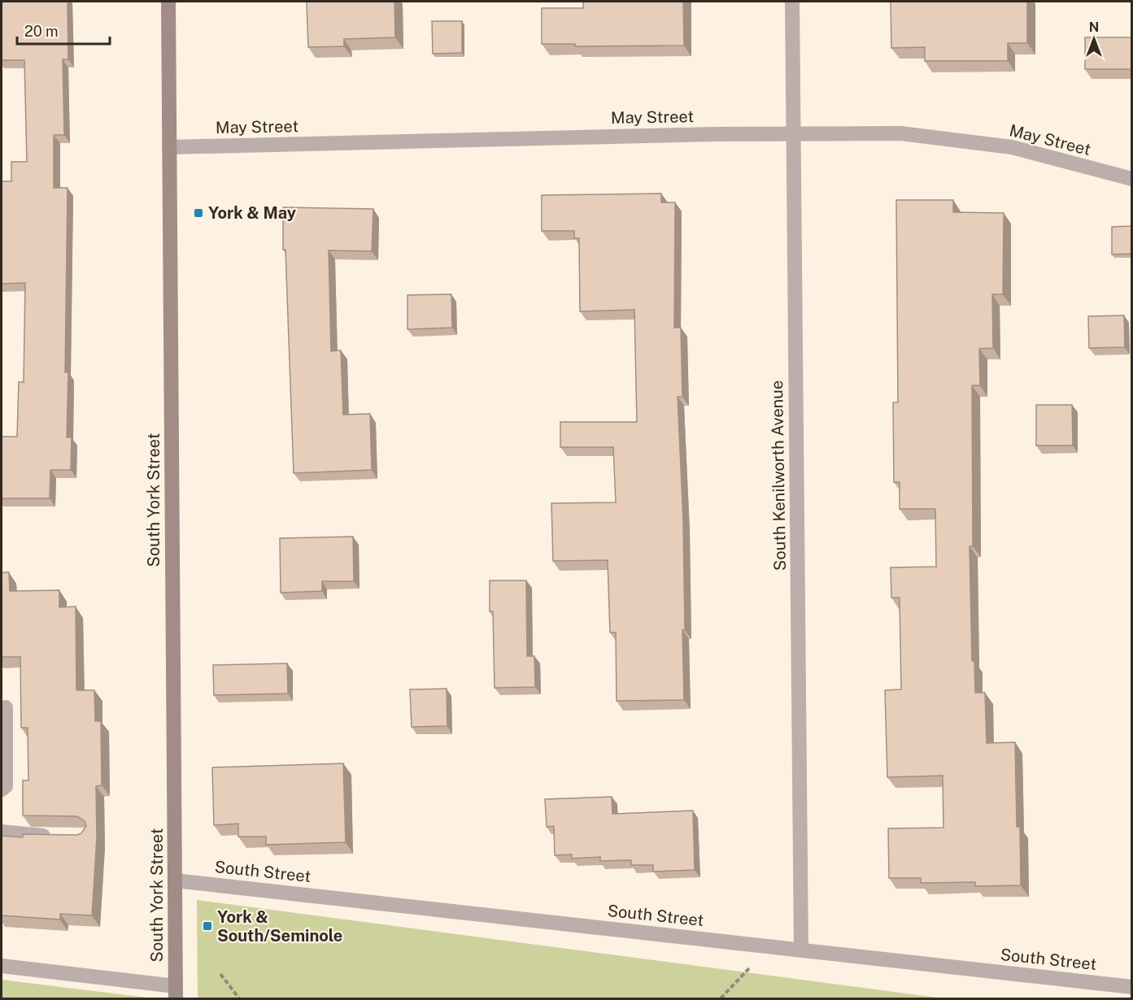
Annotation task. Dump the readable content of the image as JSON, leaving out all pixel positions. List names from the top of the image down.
{
  "streets": {
    "main road": ["South York Street"],
    "street": ["May Street", "South Kenilworth Avenue", "South Street"]
  },
  "crossings": [
    ["May Street", "South Kenilworth Avenue"],
    ["May Street", "South York Street"],
    ["South Kenilworth Avenue", "South Street"],
    ["South York Street", "South Street"]
  ],
  "places": {
    "transit": ["York & May", "York & South/Seminole"]
  },
  "scale_bar": "20 m",
  "north": "top"
}
